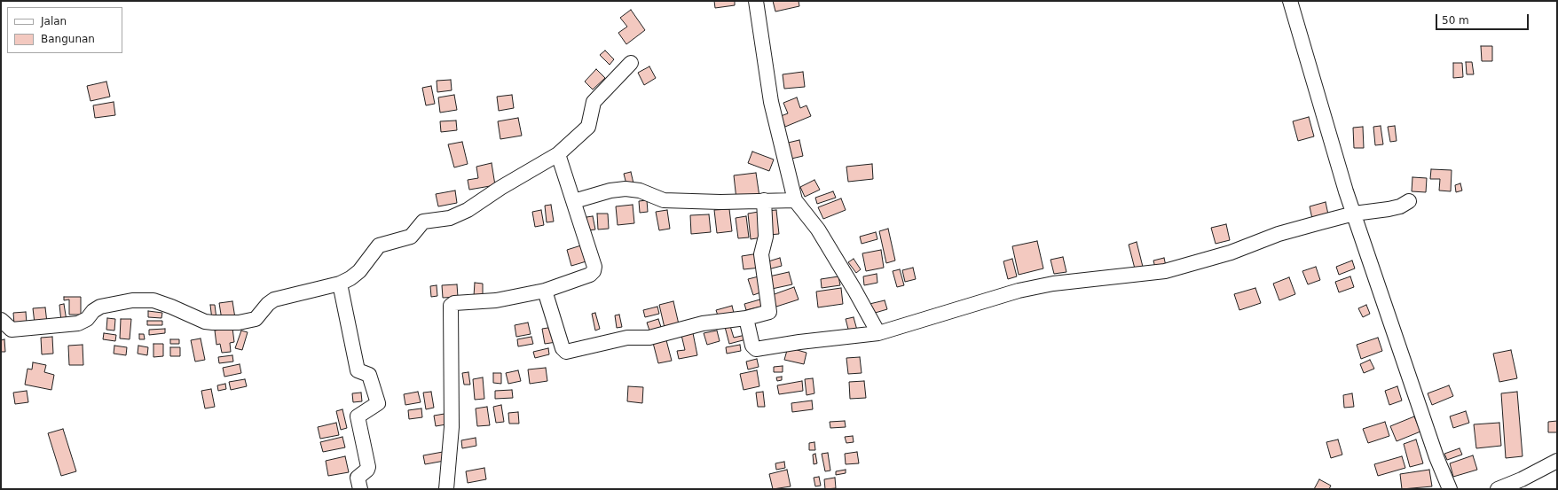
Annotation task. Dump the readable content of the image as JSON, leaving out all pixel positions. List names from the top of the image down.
{
  "legend": ["Jalan", "Bangunan"],
  "scale_bar": "50 m"
}
